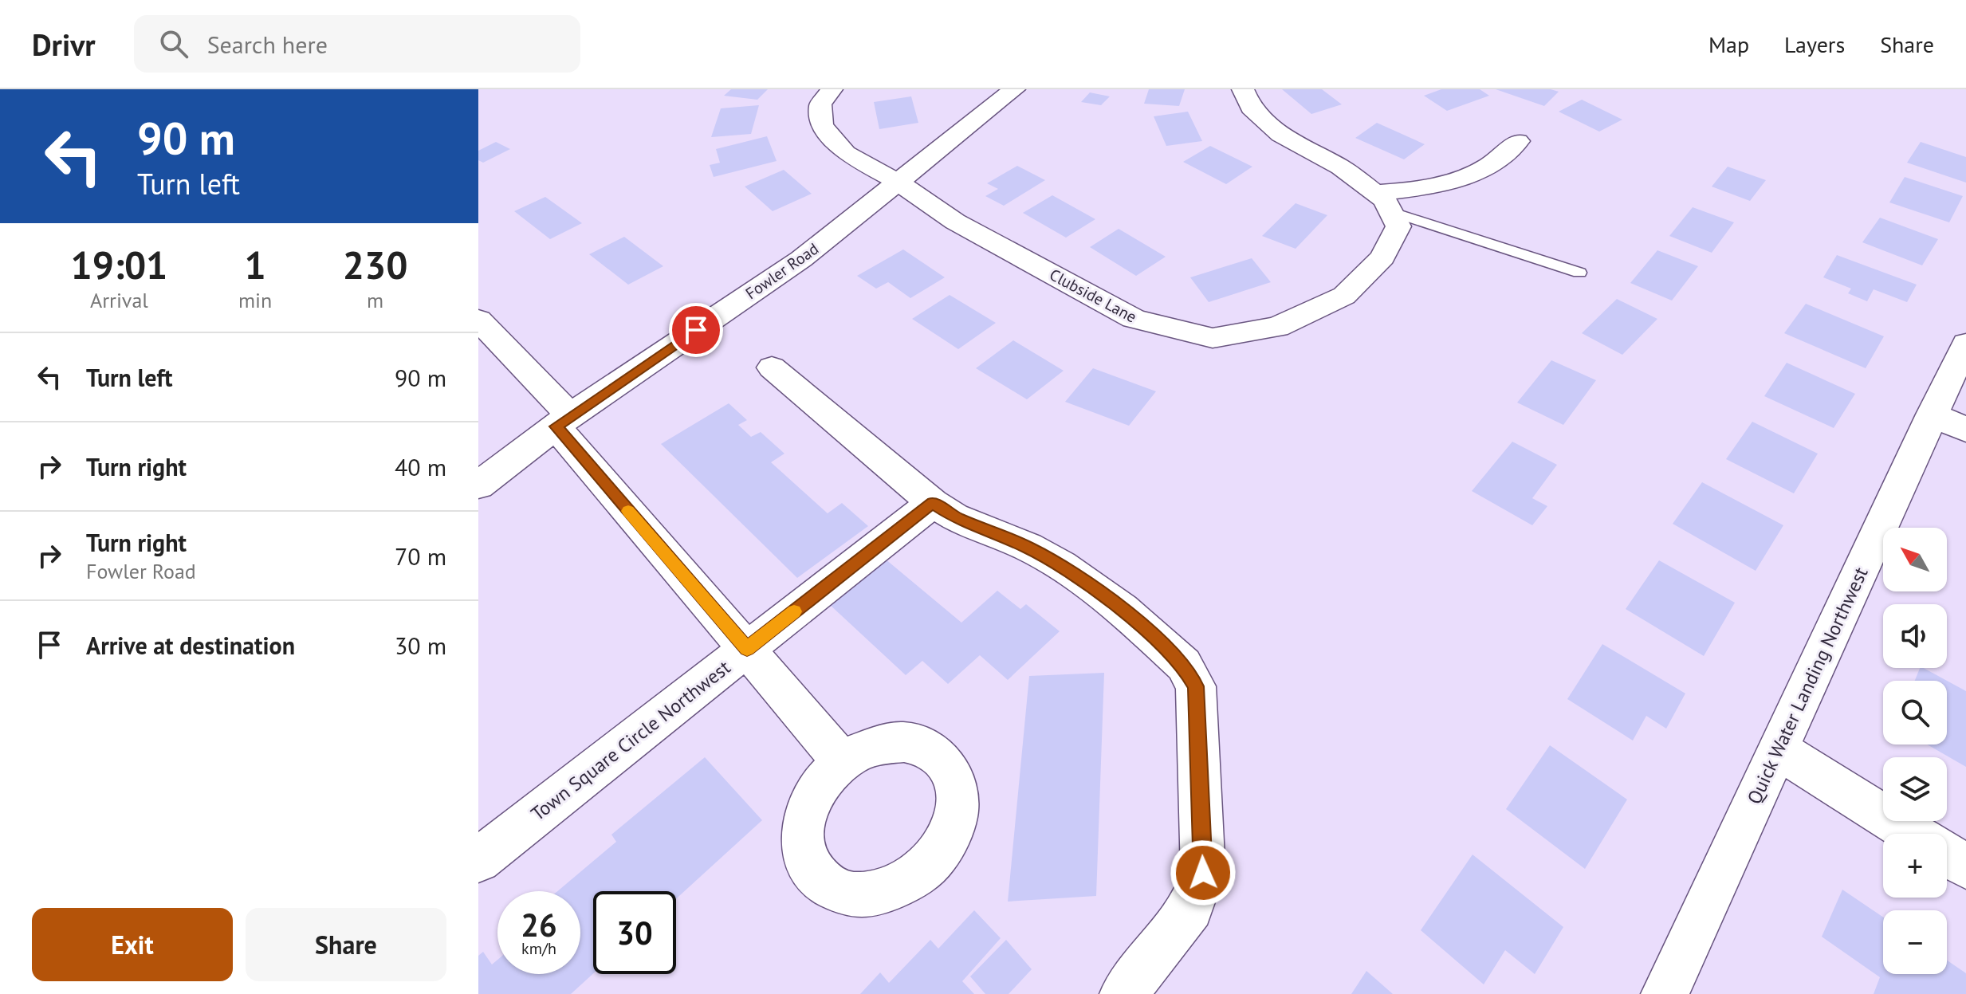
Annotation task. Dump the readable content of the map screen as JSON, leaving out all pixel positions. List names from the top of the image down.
{
  "streets": {
    "street": [
      "Fowler Road",
      "Clubside Lane",
      "Quick Water Landing Northwest",
      "Town Square Circle Northwest"
    ]
  },
  "crossings": [
    ["Fowler Road", "Clubside Lane"]
  ],
  "north": "top left",
  "page": {
    "header": "Drivr",
    "search": "Search here",
    "nav": ["Map", "Layers", "Share"],
    "turn": ["90 m", "Turn left"],
    "eta": [
      "19:01",
      "Arrival",
      "1",
      "min",
      "230",
      "m"
    ],
    "list": [
      {
        "name": "Turn left",
        "value": "90 m"
      },
      {
        "name": "Turn right",
        "value": "40 m"
      },
      {
        "name": "Turn right",
        "note": "Fowler Road",
        "value": "70 m"
      },
      {
        "name": "Arrive at destination",
        "value": "30 m"
      }
    ],
    "map_buttons": ["+", "−"],
    "speed": "26 km/h",
    "limit": "30",
    "buttons": ["Exit", "Share"]
  }
}
